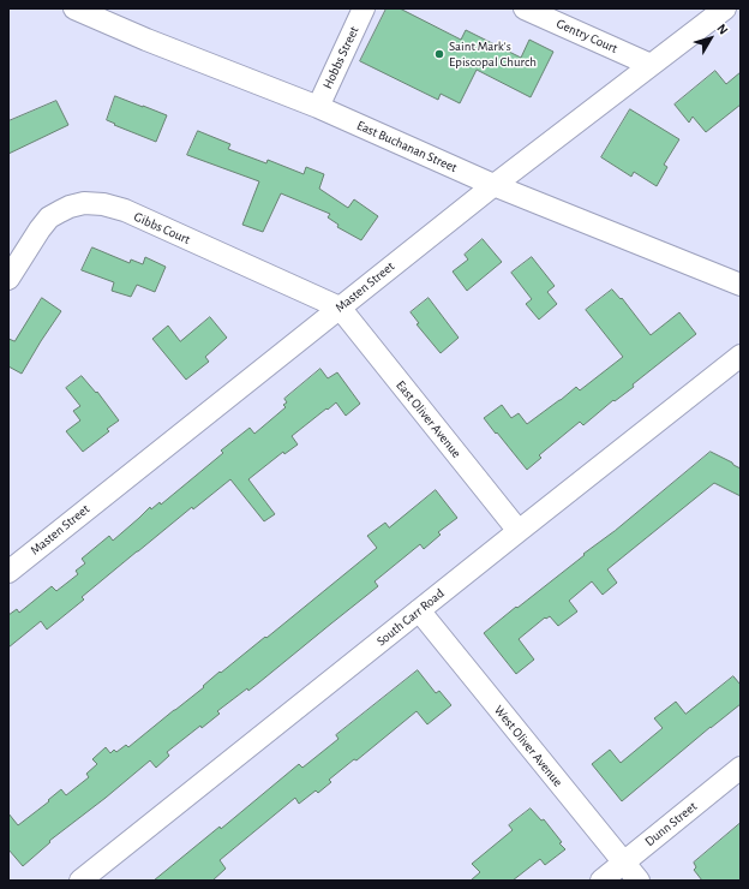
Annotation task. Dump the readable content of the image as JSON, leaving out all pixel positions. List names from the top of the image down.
{
  "streets": {
    "street": [
      "Gentry Court",
      "Hobbs Street",
      "East Buchanan Street",
      "Gibbs Court",
      "Masten Street",
      "East Oliver Avenue",
      "South Carr Road",
      "West Oliver Avenue",
      "Dunn Street"
    ]
  },
  "crossings": [
    ["Gentry Court", "Masten Street"],
    ["Hobbs Street", "East Buchanan Street"],
    ["East Buchanan Street", "Masten Street"],
    ["Gibbs Court", "Masten Street"],
    ["Gibbs Court", "East Oliver Avenue"],
    ["Masten Street", "East Oliver Avenue"],
    ["East Oliver Avenue", "South Carr Road"],
    ["South Carr Road", "West Oliver Avenue"],
    ["West Oliver Avenue", "Dunn Street"]
  ],
  "places": ["Saint Mark's Episcopal Church"],
  "north": "top right"
}
